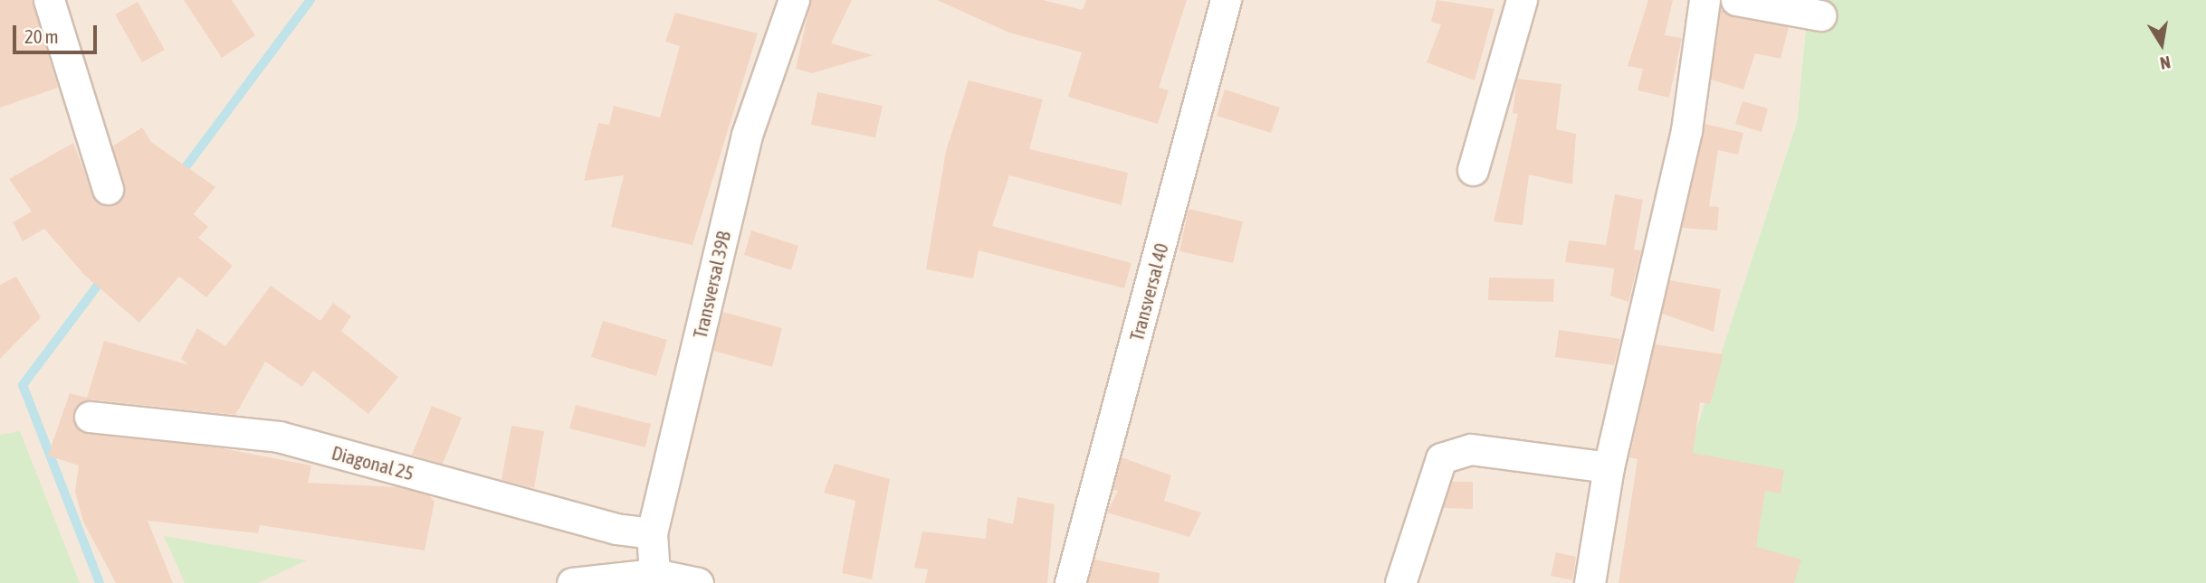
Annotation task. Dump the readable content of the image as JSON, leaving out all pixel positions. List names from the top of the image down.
{
  "streets": {
    "street": ["Transversal 39B", "Transversal 40", "Diagonal 25"]
  },
  "crossings": [
    ["Transversal 39B", "Diagonal 25"]
  ],
  "scale_bar": "20 m",
  "north": "bottom"
}
